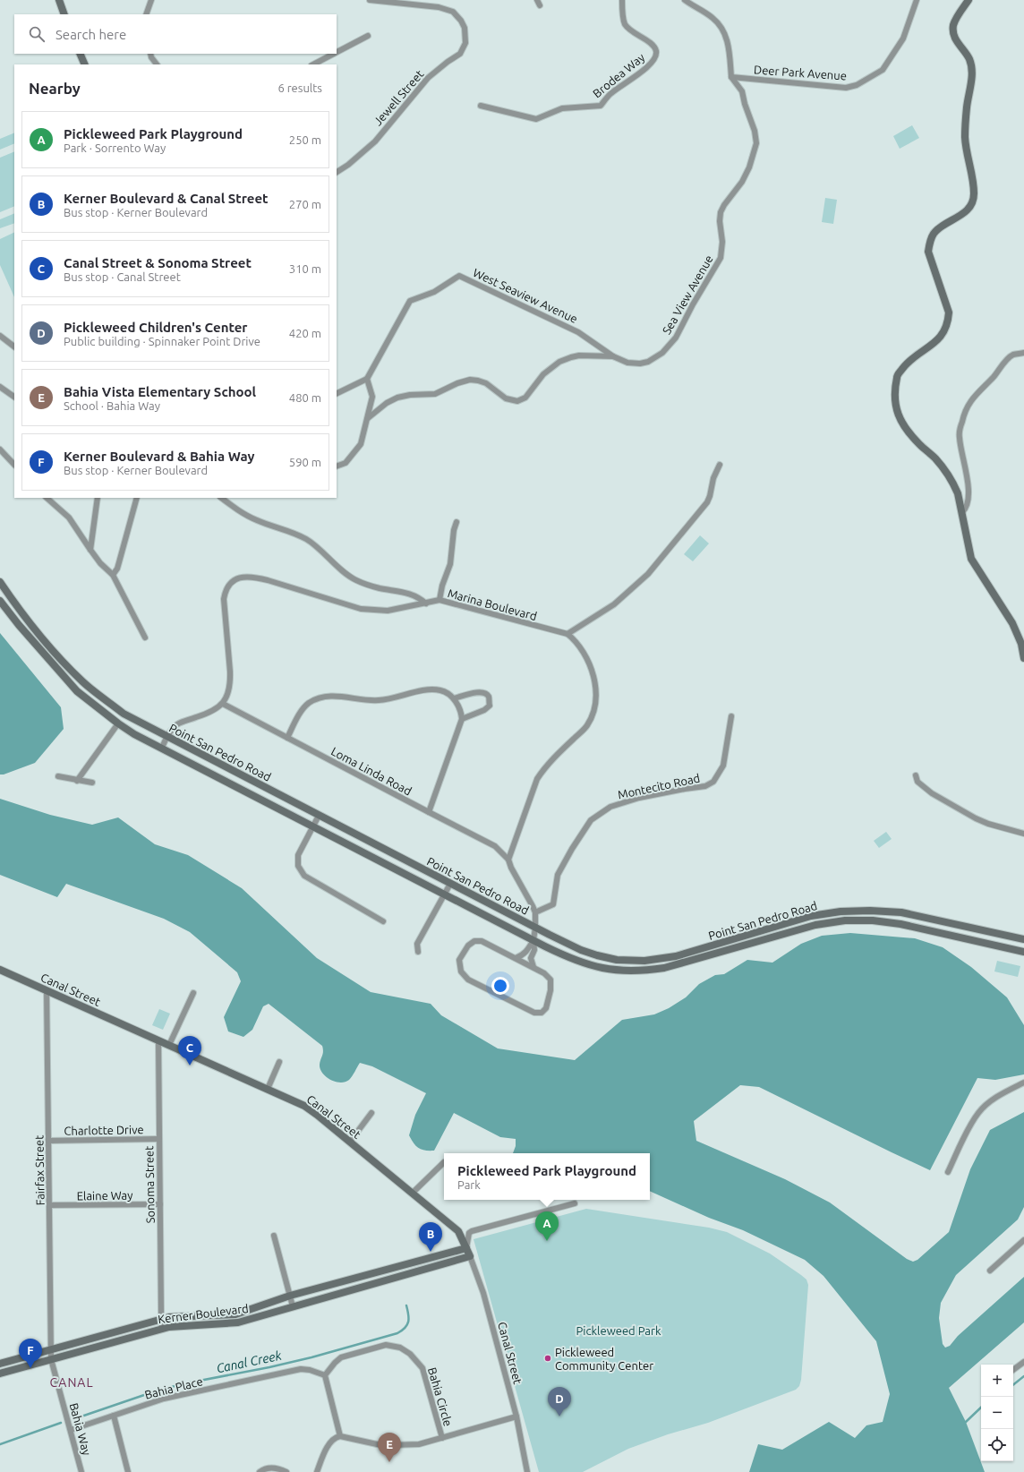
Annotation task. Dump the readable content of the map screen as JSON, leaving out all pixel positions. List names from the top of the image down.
{
  "streets": {
    "street": [
      "Deer Park Avenue",
      "Brodea Way",
      "Jewell Street",
      "Sea View Avenue",
      "West Seaview Avenue",
      "Marina Boulevard",
      "Point San Pedro Road",
      "Loma Linda Road",
      "Montecito Road",
      "Canal Street",
      "Charlotte Drive",
      "Fairfax Street",
      "Sonoma Street",
      "Elaine Way",
      "Kerner Boulevard",
      "Bahia Place",
      "Bahia Circle",
      "Bahia Way"
    ]
  },
  "crossings": [
    ["Deer Park Avenue", "Sea View Avenue"],
    ["Sea View Avenue", "West Seaview Avenue"],
    ["Marina Boulevard", "Loma Linda Road"],
    ["Canal Street", "Fairfax Street"],
    ["Canal Street", "Sonoma Street"],
    ["Canal Street", "Kerner Boulevard"],
    ["Charlotte Drive", "Fairfax Street"],
    ["Charlotte Drive", "Sonoma Street"],
    ["Fairfax Street", "Elaine Way"],
    ["Fairfax Street", "Kerner Boulevard"],
    ["Fairfax Street", "Bahia Way"],
    ["Sonoma Street", "Elaine Way"],
    ["Sonoma Street", "Kerner Boulevard"],
    ["Kerner Boulevard", "Bahia Way"],
    ["Bahia Place", "Bahia Circle"],
    ["Bahia Place", "Bahia Way"]
  ],
  "districts": ["CANAL"],
  "water": ["Canal Creek"],
  "parks": ["Pickleweed Park"],
  "places": ["Pickleweed Community Center"],
  "page": {
    "search": "Search here",
    "heading": ["Nearby", "6 results"],
    "list": [
      {
        "mark": "A",
        "name": "Pickleweed Park Playground",
        "note": "Park · Sorrento Way",
        "value": "250 m"
      },
      {
        "mark": "B",
        "name": "Kerner Boulevard & Canal Street",
        "note": "Bus stop · Kerner Boulevard",
        "value": "270 m"
      },
      {
        "mark": "C",
        "name": "Canal Street & Sonoma Street",
        "note": "Bus stop · Canal Street",
        "value": "310 m"
      },
      {
        "mark": "D",
        "name": "Pickleweed Children's Center",
        "note": "Public building · Spinnaker Point Drive",
        "value": "420 m"
      },
      {
        "mark": "E",
        "name": "Bahia Vista Elementary School",
        "note": "School · Bahia Way",
        "value": "480 m"
      },
      {
        "mark": "F",
        "name": "Kerner Boulevard & Bahia Way",
        "note": "Bus stop · Kerner Boulevard",
        "value": "590 m"
      }
    ],
    "pins": [
      "C",
      "A",
      "B",
      "F",
      "D",
      "E"
    ],
    "popup": ["Pickleweed Park Playground", "Park"],
    "map_buttons": ["+", "−"]
  }
}
